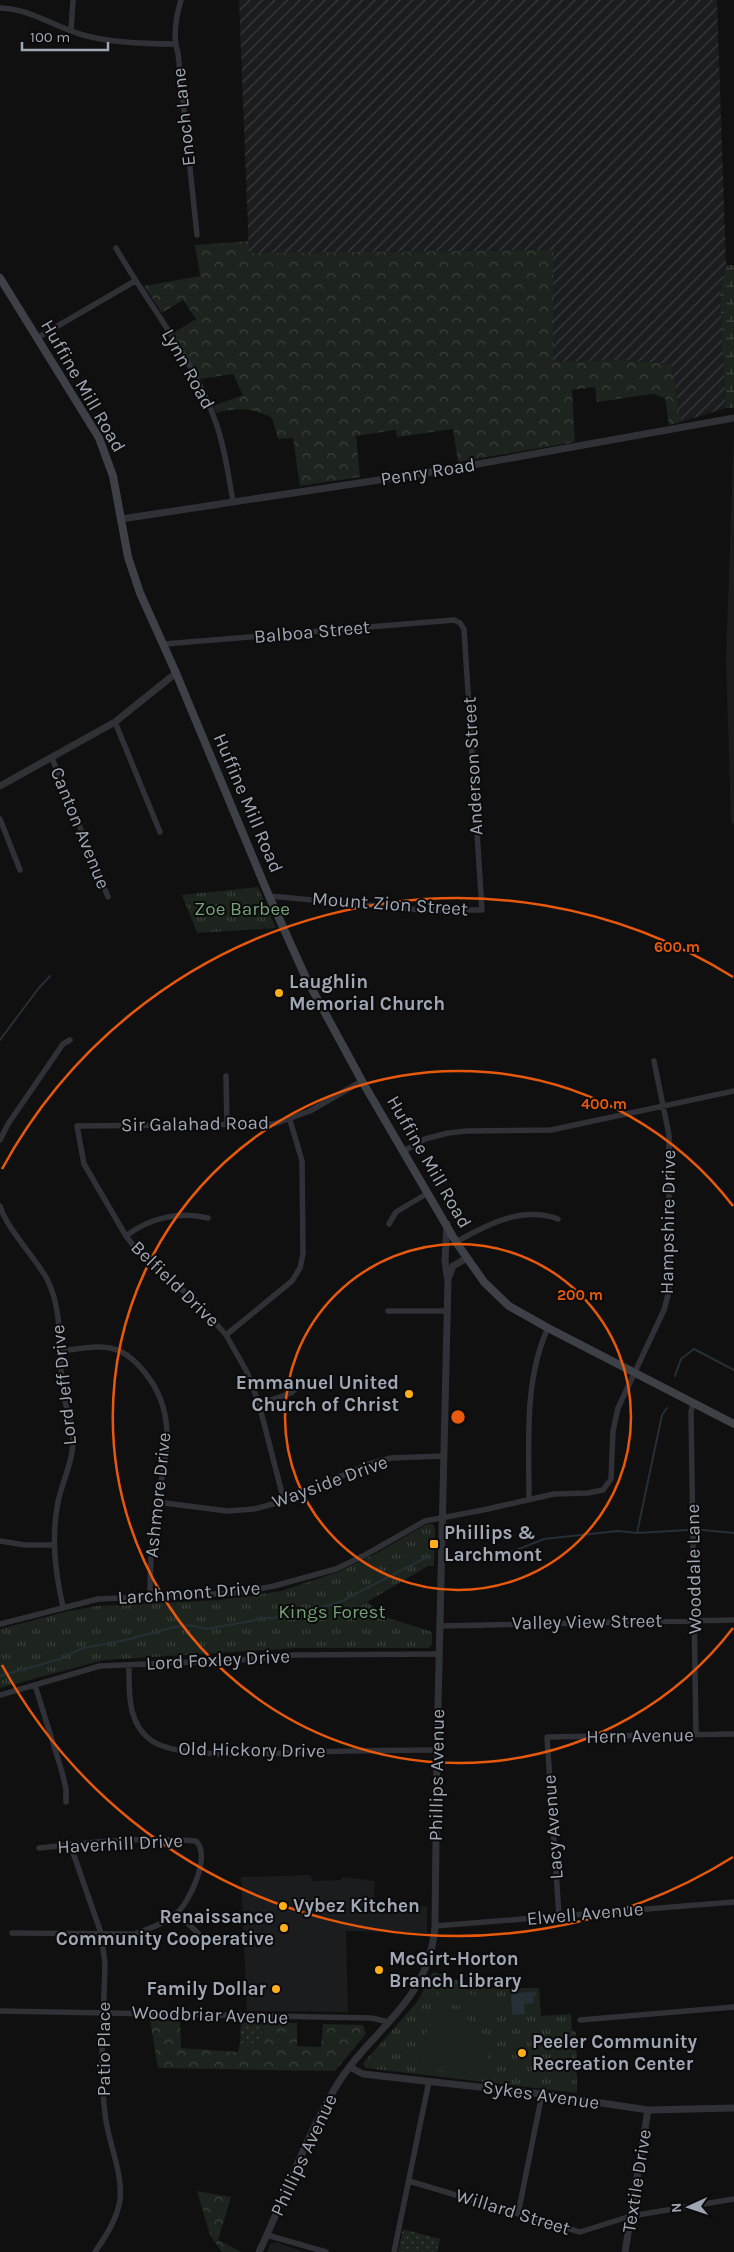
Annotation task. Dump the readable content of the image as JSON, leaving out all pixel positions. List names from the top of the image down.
{
  "streets": {
    "main road": ["Huffine Mill Road"],
    "street": [
      "Enoch Lane",
      "Lynn Road",
      "Penry Road",
      "Balboa Street",
      "Anderson Street",
      "Canton Avenue",
      "Mount Zion Street",
      "Sir Galahad Road",
      "Hampshire Drive",
      "Belfield Drive",
      "Lord Jeff Drive",
      "Wayside Drive",
      "Ashmore Drive",
      "Wooddale Lane",
      "Larchmont Drive",
      "Valley View Street",
      "Lord Foxley Drive",
      "Hern Avenue",
      "Old Hickory Drive",
      "Phillips Avenue",
      "Lacy Avenue",
      "Haverhill Drive",
      "Elwell Avenue",
      "Woodbriar Avenue",
      "Patio Place",
      "Sykes Avenue",
      "Textile Drive",
      "Willard Street"
    ]
  },
  "crossings": [
    ["Lynn Road", "Penry Road"],
    ["Huffine Mill Road", "Penry Road"],
    ["Huffine Mill Road", "Balboa Street"],
    ["Huffine Mill Road", "Mount Zion Street"],
    ["Huffine Mill Road", "Sir Galahad Road"],
    ["Huffine Mill Road", "Hampshire Drive"],
    ["Huffine Mill Road", "Wooddale Lane"],
    ["Huffine Mill Road", "Phillips Avenue"],
    ["Balboa Street", "Anderson Street"],
    ["Anderson Street", "Mount Zion Street"],
    ["Sir Galahad Road", "Belfield Drive"],
    ["Hampshire Drive", "Larchmont Drive"],
    ["Belfield Drive", "Wayside Drive"],
    ["Lord Jeff Drive", "Ashmore Drive"],
    ["Lord Jeff Drive", "Larchmont Drive"],
    ["Wayside Drive", "Ashmore Drive"],
    ["Wayside Drive", "Phillips Avenue"],
    ["Ashmore Drive", "Larchmont Drive"],
    ["Wooddale Lane", "Valley View Street"],
    ["Wooddale Lane", "Hern Avenue"],
    ["Larchmont Drive", "Phillips Avenue"],
    ["Valley View Street", "Phillips Avenue"],
    ["Lord Foxley Drive", "Old Hickory Drive"],
    ["Lord Foxley Drive", "Phillips Avenue"],
    ["Hern Avenue", "Lacy Avenue"],
    ["Old Hickory Drive", "Phillips Avenue"],
    ["Phillips Avenue", "Elwell Avenue"],
    ["Phillips Avenue", "Woodbriar Avenue"],
    ["Phillips Avenue", "Sykes Avenue"],
    ["Lacy Avenue", "Elwell Avenue"],
    ["Haverhill Drive", "Patio Place"],
    ["Woodbriar Avenue", "Patio Place"],
    ["Sykes Avenue", "Textile Drive"],
    ["Textile Drive", "Willard Street"]
  ],
  "parks": ["Zoe Barbee", "Kings Forest"],
  "places": {
    "other": [
      "Laughlin Memorial Church",
      "Emmanuel United Church of Christ",
      "Vybez Kitchen",
      "Renaissance Community Cooperative",
      "McGirt-Horton Branch Library",
      "Family Dollar",
      "Peeler Community Recreation Center"
    ],
    "transit": ["Phillips & Larchmont"]
  },
  "scale_bar": "100 m",
  "north": "left",
  "rings": ["600 m", "400 m", "200 m"]
}
